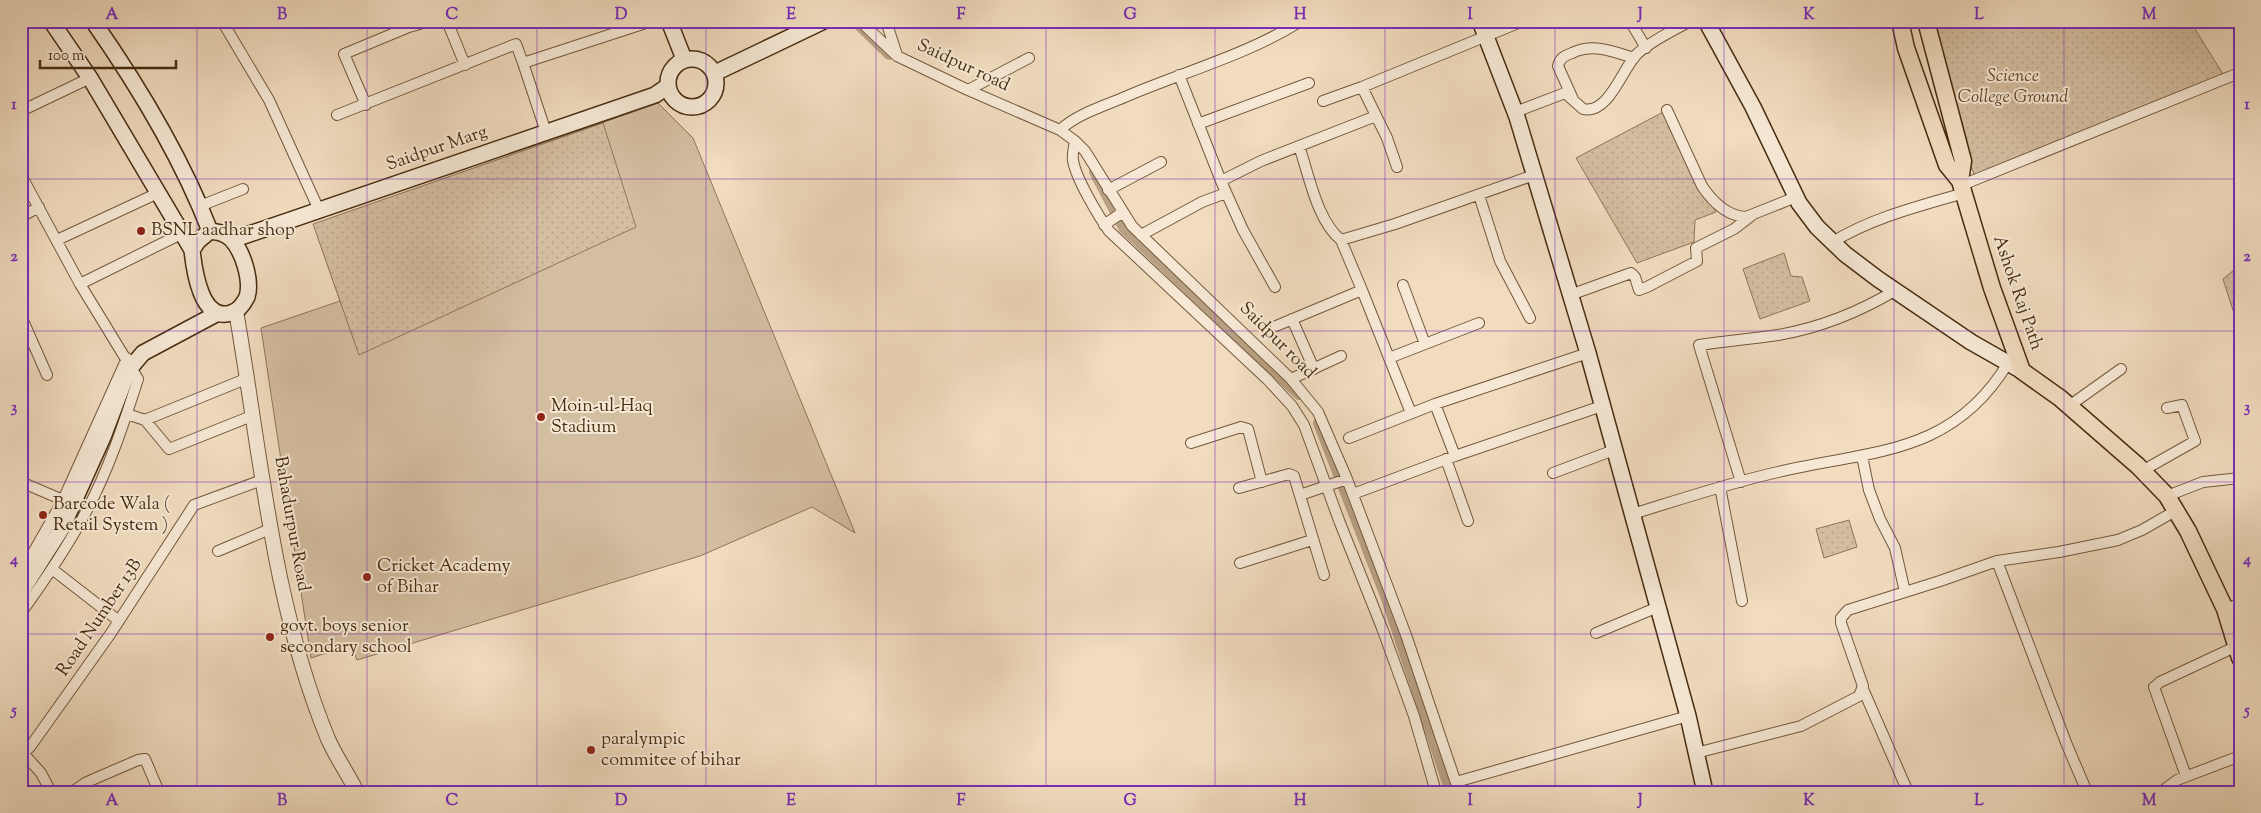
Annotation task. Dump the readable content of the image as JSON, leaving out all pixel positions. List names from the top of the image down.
{
  "streets": {
    "main road": ["Saidpur Marg", "Ashok Raj Path"],
    "street": ["Saidpur road", "Bahadurpur Road", "Road Number 13B"]
  },
  "crossings": [
    ["Saidpur Marg", "Bahadurpur Road"],
    ["Bahadurpur Road", "Road Number 13B"]
  ],
  "parks": ["Science College Ground"],
  "places": [
    "BSNL aadhar shop",
    "Moin-ul-Haq Stadium",
    "Barcode Wala ( Retail System )",
    "Cricket Academy of Bihar",
    "govt. boys senior secondary school",
    "paralympic commitee of bihar"
  ],
  "scale_bar": "100 m",
  "grid": {
    "columns": [
      "A",
      "B",
      "C",
      "D",
      "E",
      "F",
      "G",
      "H",
      "I",
      "J",
      "K",
      "L",
      "M"
    ],
    "rows": [
      "1",
      "2",
      "3",
      "4",
      "5"
    ]
  }
}
